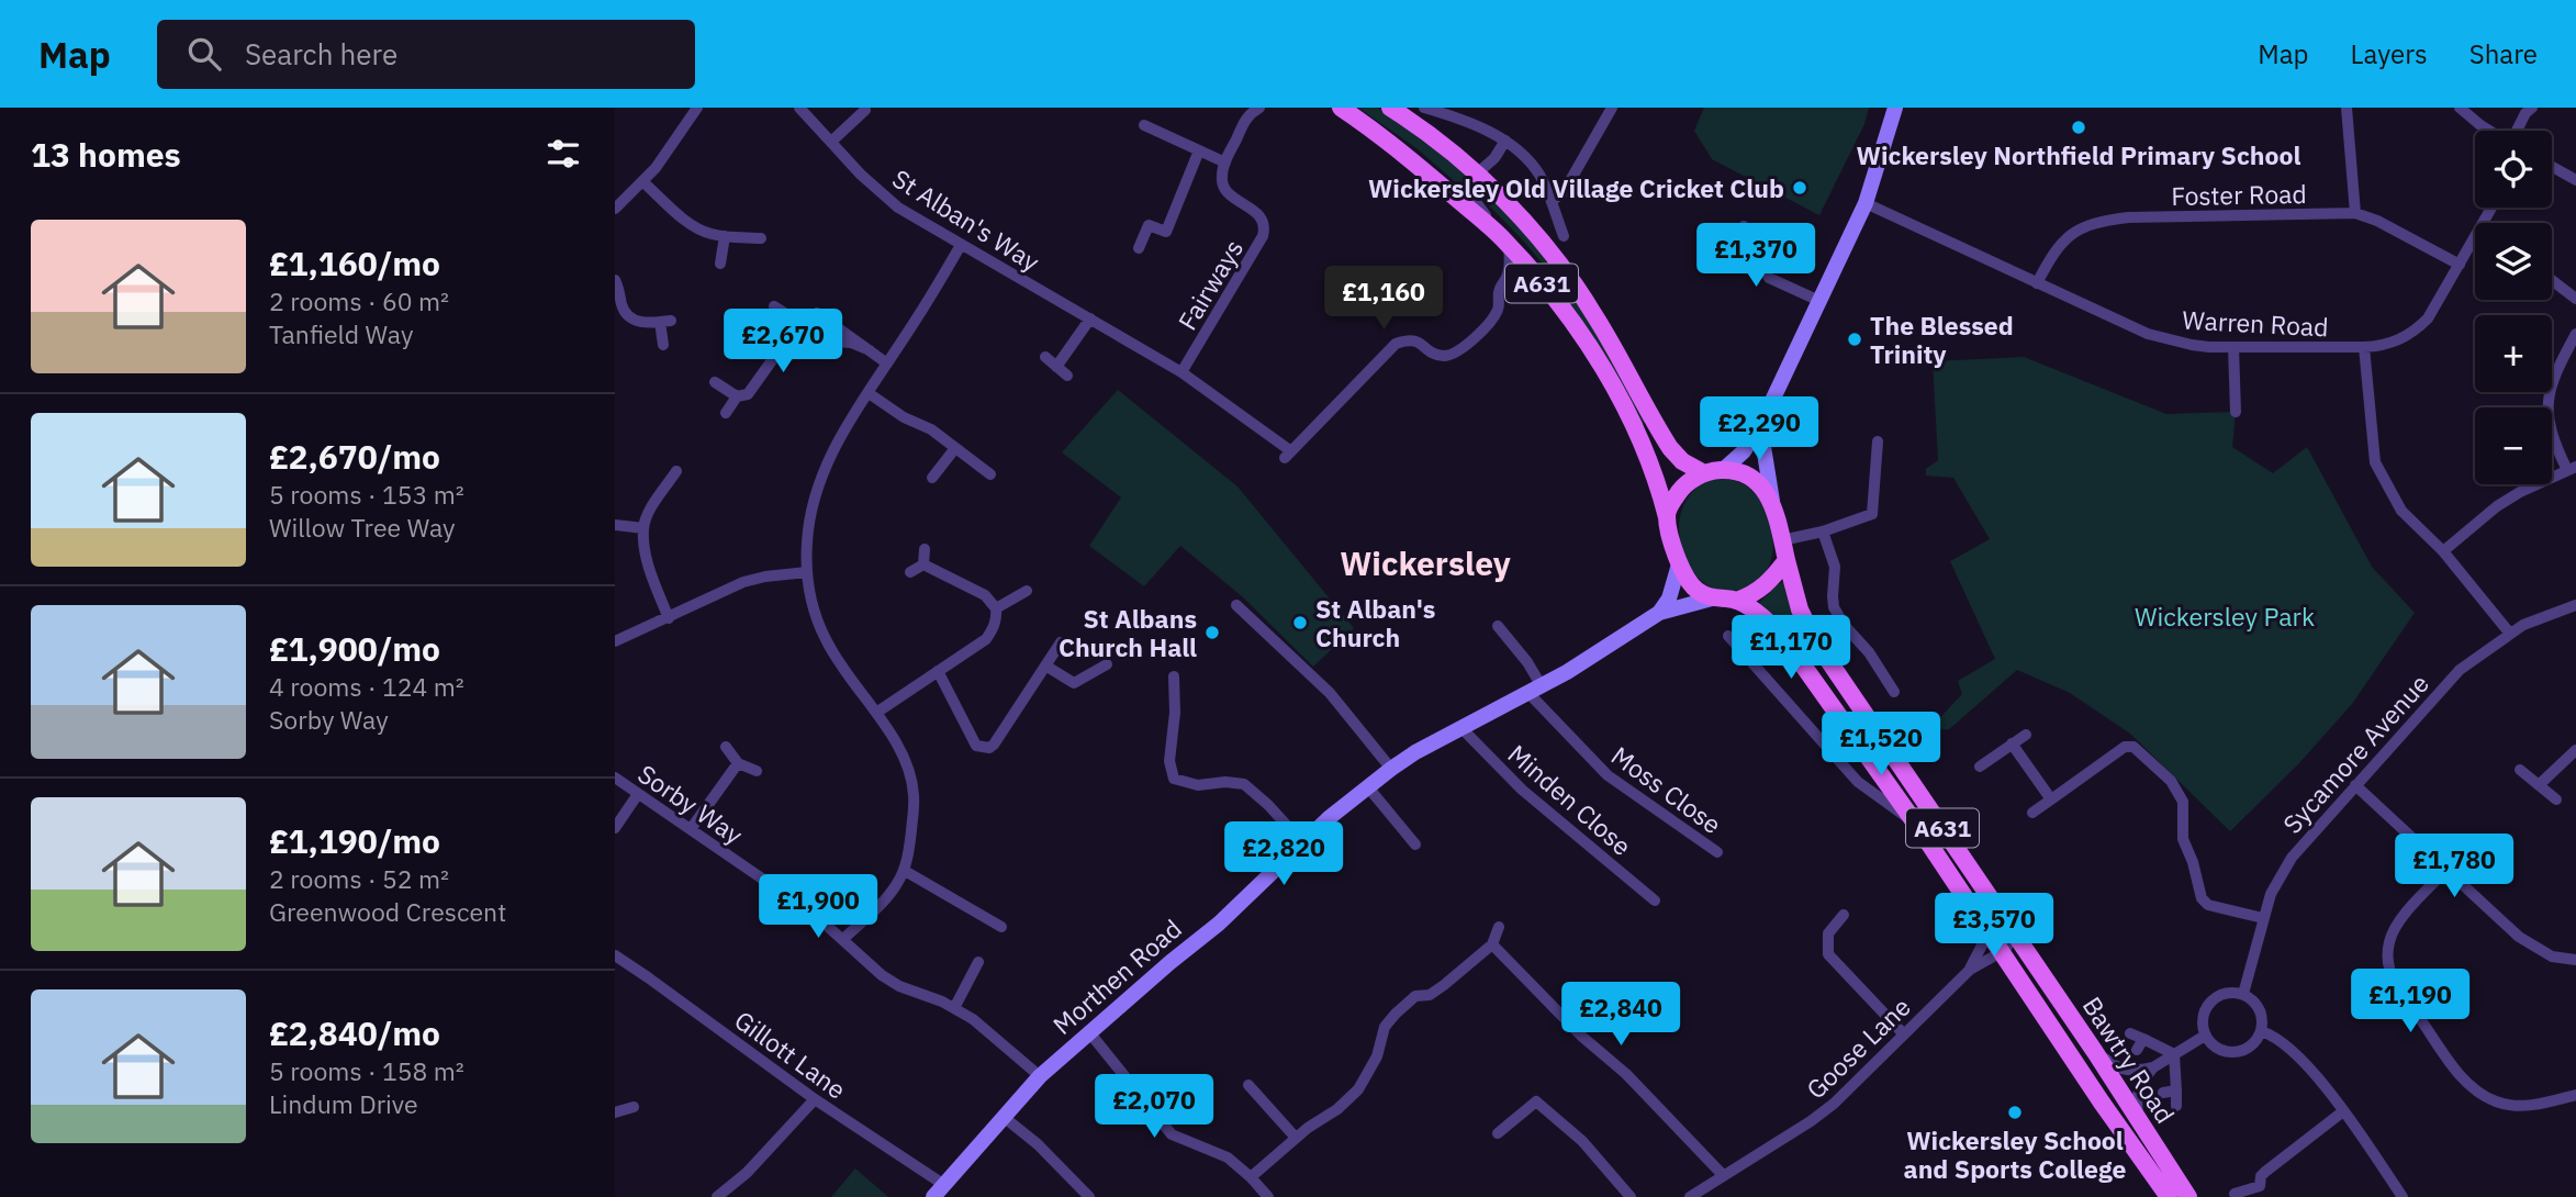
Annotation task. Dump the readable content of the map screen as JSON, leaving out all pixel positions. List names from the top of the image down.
{
  "streets": {
    "main road": ["A631", "Morthen Road", "Bawtry Road"],
    "street": [
      "Foster Road",
      "St Alban's Way",
      "Fairways",
      "Warren Road",
      "Sycamore Avenue",
      "Moss Close",
      "Minden Close",
      "Sorby Way",
      "Goose Lane",
      "Gillott Lane"
    ]
  },
  "crossings": [
    ["Foster Road", "Warren Road"],
    ["St Alban's Way", "Fairways"],
    ["A631", "Morthen Road"],
    ["A631", "Bawtry Road"],
    ["Moss Close", "Morthen Road"],
    ["Minden Close", "Morthen Road"],
    ["Sorby Way", "Morthen Road"],
    ["Morthen Road", "Gillott Lane"],
    ["Morthen Road", "Bawtry Road"],
    ["Goose Lane", "Bawtry Road"]
  ],
  "districts": ["Wickersley"],
  "parks": ["Wickersley Park"],
  "places": [
    "Wickersley Northfield Primary School",
    "Wickersley Old Village Cricket Club",
    "The Blessed Trinity",
    "St Alban's Church",
    "St Albans Church Hall",
    "Wickersley School and Sports College"
  ],
  "page": {
    "header": "Map",
    "search": "Search here",
    "nav": ["Map", "Layers", "Share"],
    "heading": "13 homes",
    "map_buttons": ["+", "−"],
    "list": [
      {
        "name": "£1,160/mo",
        "note": "2 rooms · 60 m² · Tanfield Way"
      },
      {
        "name": "£2,670/mo",
        "note": "5 rooms · 153 m² · Willow Tree Way"
      },
      {
        "name": "£1,900/mo",
        "note": "4 rooms · 124 m² · Sorby Way"
      },
      {
        "name": "£1,190/mo",
        "note": "2 rooms · 52 m² · Greenwood Crescent"
      },
      {
        "name": "£2,840/mo",
        "note": "5 rooms · 158 m² · Lindum Drive"
      }
    ],
    "price": [
      "£1,370",
      "£1,160",
      "£2,670",
      "£2,290",
      "£1,170",
      "£1,520",
      "£2,820",
      "£1,780",
      "£1,900",
      "£3,570",
      "£1,190",
      "£2,840",
      "£2,070"
    ]
  }
}
